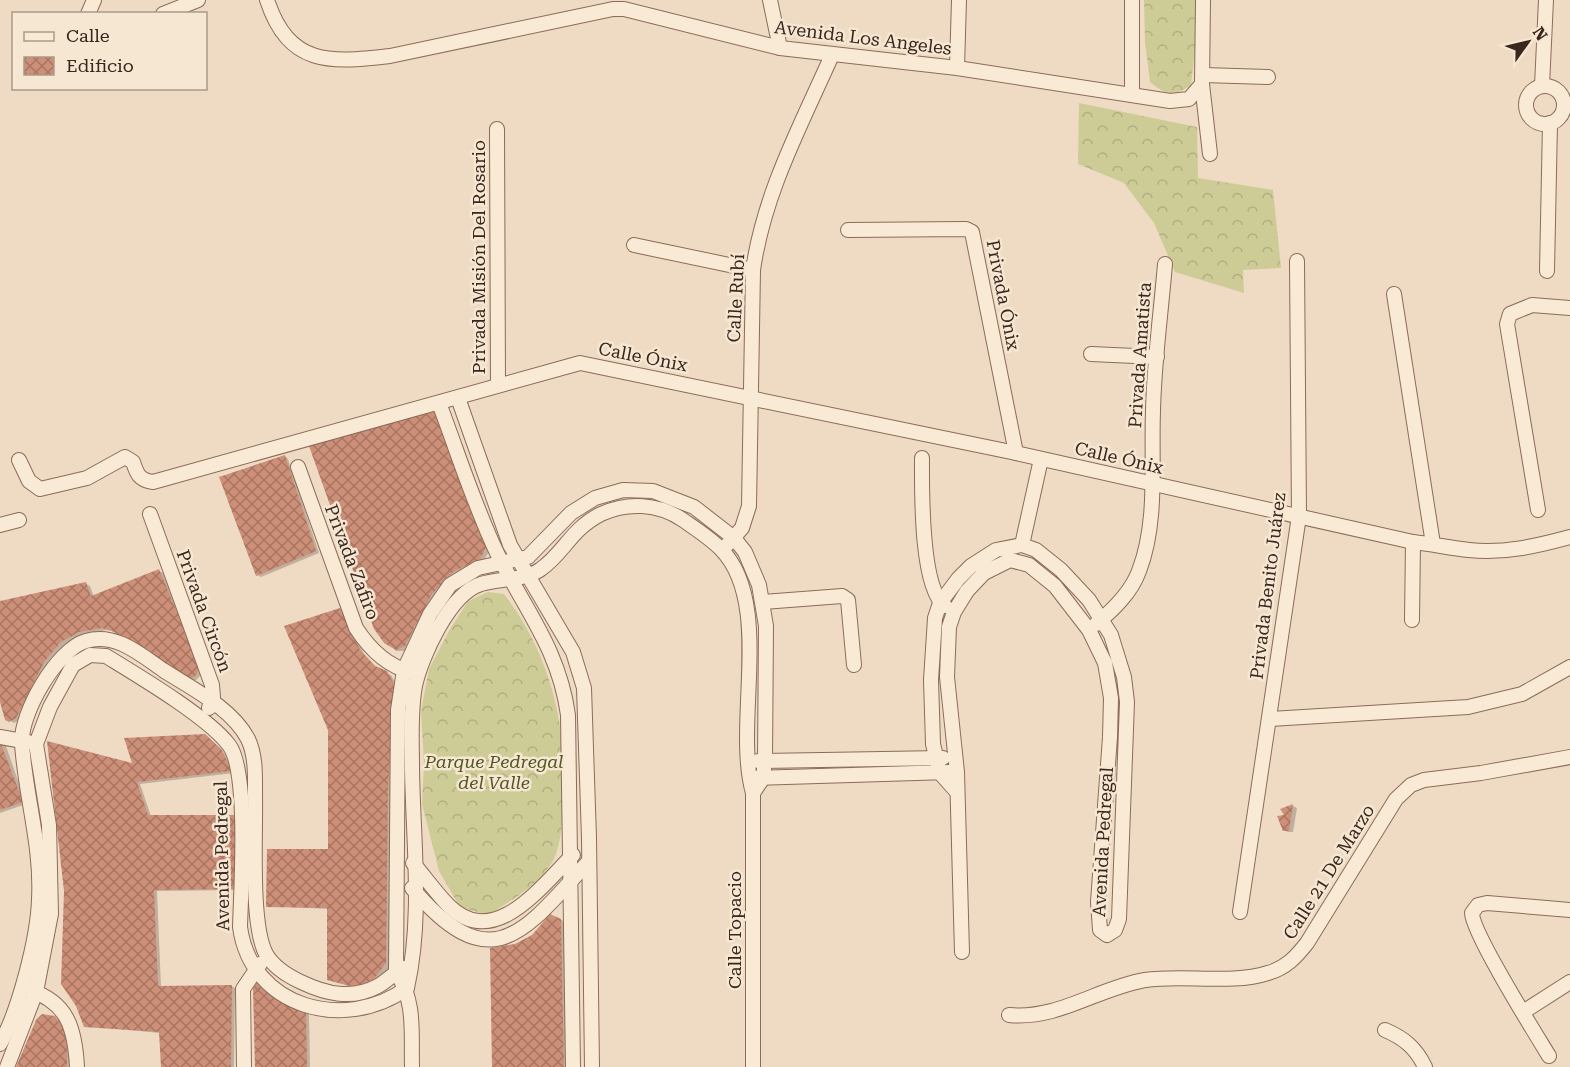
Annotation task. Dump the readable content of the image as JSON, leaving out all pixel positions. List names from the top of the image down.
{
  "streets": {
    "street": [
      "Avenida Los Angeles",
      "Privada Misión Del Rosario",
      "Privada Ónix",
      "Calle Rubí",
      "Privada Amatista",
      "Calle Ónix",
      "Privada Zafiro",
      "Privada Benito Juárez",
      "Privada Circón",
      "Avenida Pedregal",
      "Calle 21 De Marzo",
      "Calle Topacio"
    ]
  },
  "crossings": [
    ["Avenida Los Angeles", "Calle Rubí"],
    ["Privada Misión Del Rosario", "Calle Ónix"],
    ["Privada Ónix", "Calle Ónix"],
    ["Calle Rubí", "Calle Ónix"],
    ["Privada Amatista", "Calle Ónix"],
    ["Privada Amatista", "Avenida Pedregal"],
    ["Calle Ónix", "Privada Benito Juárez"],
    ["Privada Circón", "Avenida Pedregal"]
  ],
  "parks": ["Parque Pedregal del Valle"],
  "legend": ["Calle", "Edificio"],
  "north": "top right"
}
